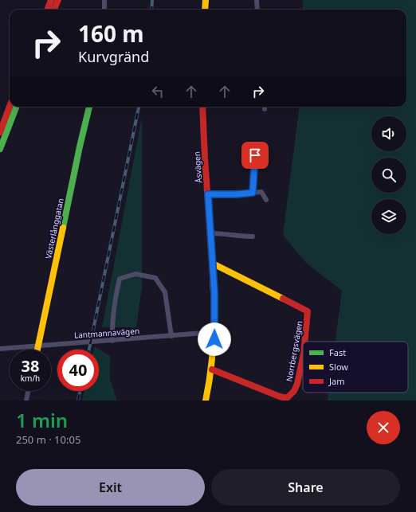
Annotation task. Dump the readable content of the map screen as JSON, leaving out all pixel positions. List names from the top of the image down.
{
  "streets": {
    "main road": ["Åsvägen", "Västerlånggatan", "Norrbergsvägen"],
    "street": ["Lantmannavägen"]
  },
  "crossings": [
    ["Åsvägen", "Lantmannavägen"],
    ["Åsvägen", "Norrbergsvägen"],
    ["Västerlånggatan", "Lantmannavägen"]
  ],
  "legend": ["Fast", "Slow", "Jam"],
  "page": {
    "turn": ["160 m", "Kurvgränd"],
    "speed": "38 km/h",
    "limit": "40",
    "heading": ["1 min", "250 m · 10:05"],
    "buttons": ["Exit", "Share"]
  }
}
